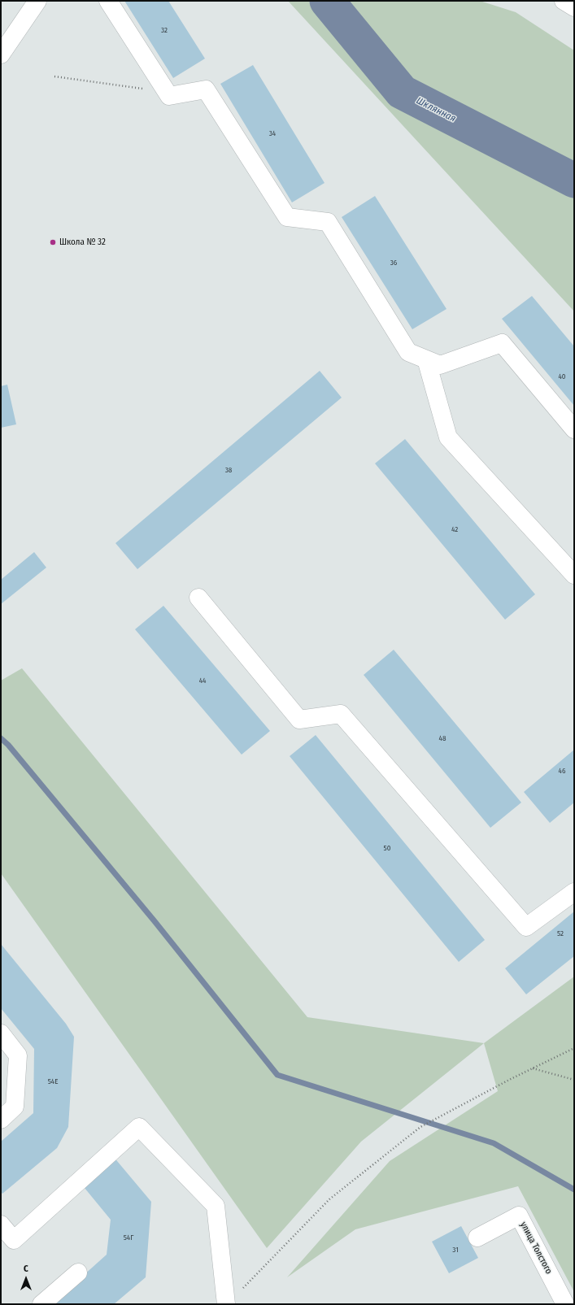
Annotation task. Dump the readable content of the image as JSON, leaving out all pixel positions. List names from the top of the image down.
{
  "streets": {
    "street": ["улица Толстого"]
  },
  "water": ["Шклянная"],
  "places": ["Школа № 32"],
  "house_numbers": [
    "32",
    "34",
    "36",
    "40",
    "38",
    "42",
    "44",
    "48",
    "46",
    "50",
    "52",
    "54Е",
    "54Г",
    "31"
  ],
  "north": "top"
}
